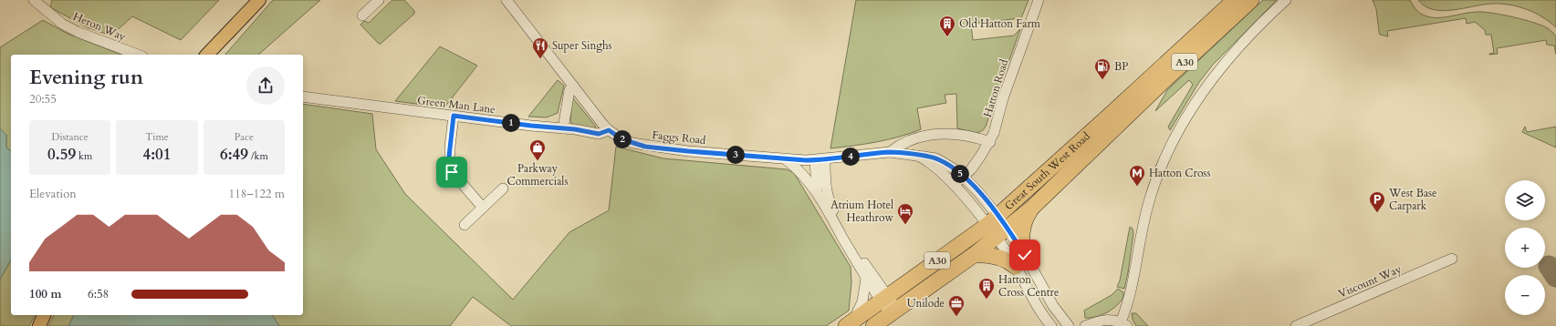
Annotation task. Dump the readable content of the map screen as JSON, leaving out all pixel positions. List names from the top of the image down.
{
  "streets": {
    "highway": ["A30", "Great South West Road"],
    "street": [
      "Heron Way",
      "Hatton Road",
      "Green Man Lane",
      "Faggs Road",
      "Viscount Way"
    ]
  },
  "crossings": [
    ["Hatton Road", "Faggs Road"],
    ["Green Man Lane", "Faggs Road"],
    ["Faggs Road", "Great South West Road"]
  ],
  "places": {
    "building": ["Old Hatton Farm", "Hatton Cross Centre"],
    "restaurant": ["Super Singhs"],
    "fuel station": ["BP"],
    "shop": ["Parkway Commercials"],
    "metro station": ["Hatton Cross"],
    "parking": ["West Base Carpark"],
    "hotel": ["Atrium Hotel Heathrow"],
    "office": ["Unilode"]
  },
  "page": {
    "heading": ["Evening run", "20:55"],
    "pins": [
      "1",
      "2",
      "3",
      "4",
      "5"
    ],
    "stats": [
      ["Distance", "0.59 km"],
      ["Time", "4:01"],
      ["Pace", "6:49 /km"]
    ],
    "chart": ["Elevation", "118–122 m"],
    "map_buttons": ["+", "−"],
    "list": [
      {
        "name": "100 m",
        "note": "6:58"
      }
    ]
  }
}
